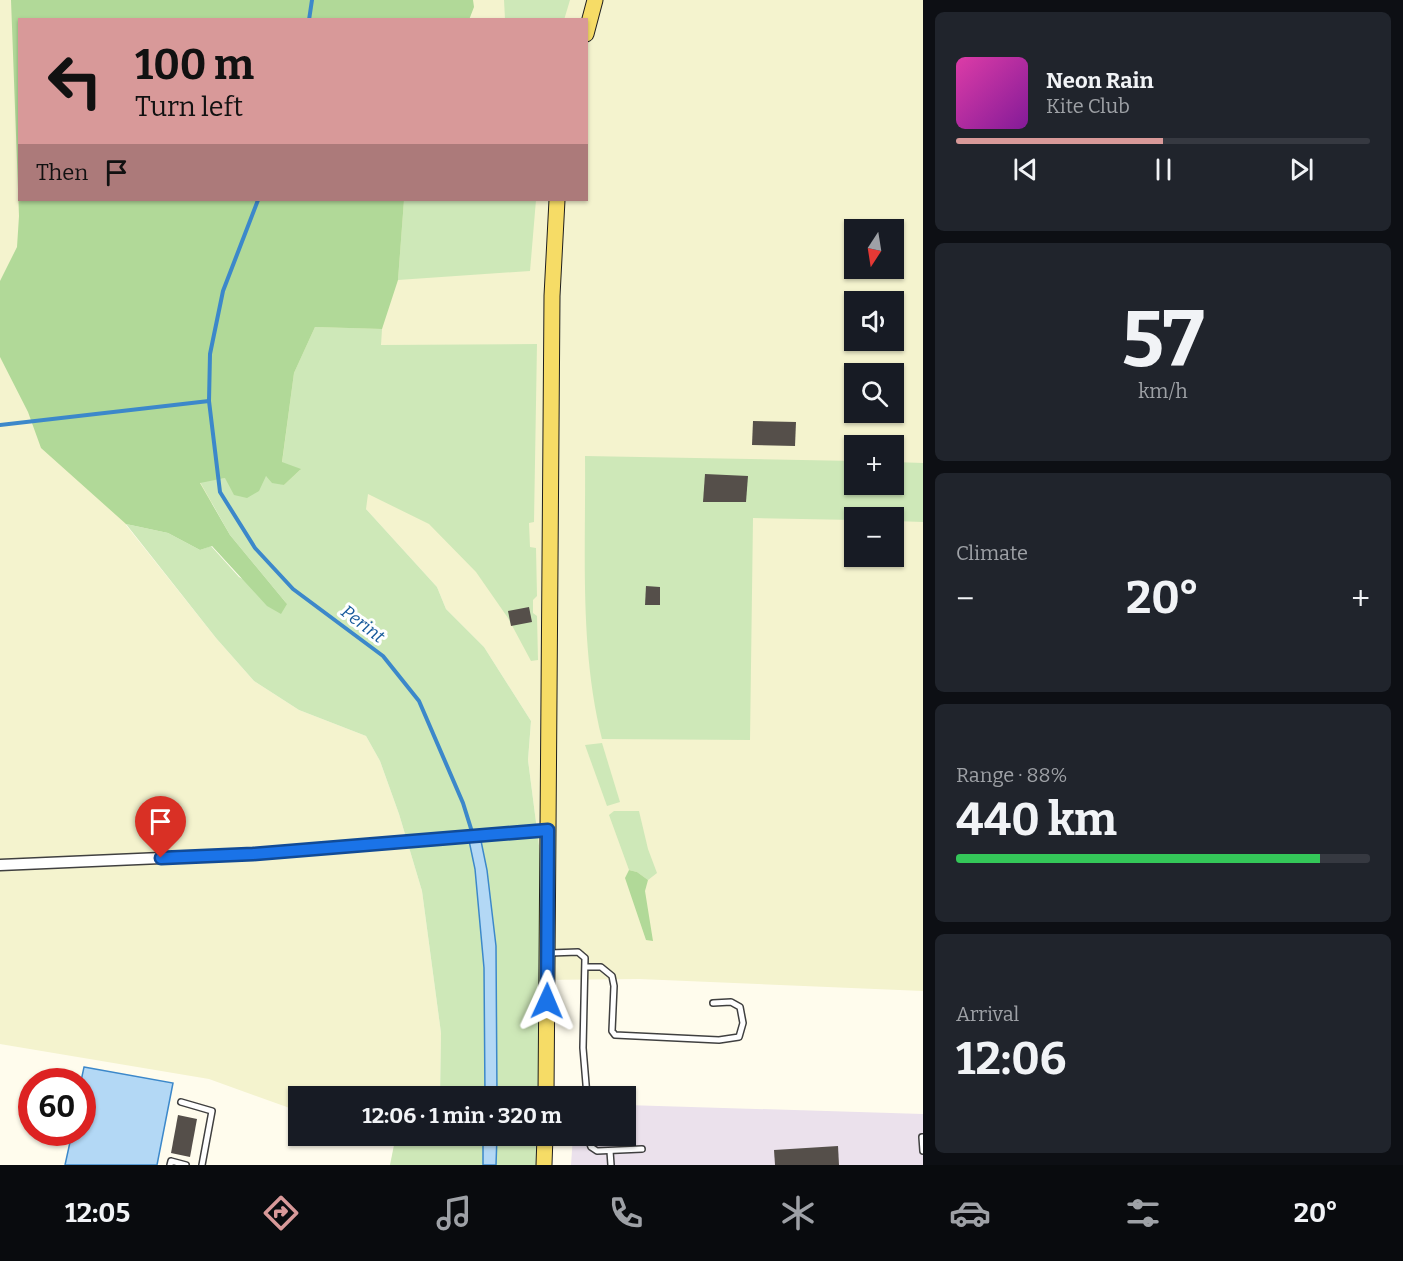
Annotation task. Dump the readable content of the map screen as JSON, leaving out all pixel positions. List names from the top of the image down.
{
  "water": ["Perint"],
  "north": "bottom",
  "page": {
    "turn": ["100 m", "Turn left"],
    "song": ["Neon Rain", "Kite Club"],
    "then": "Then",
    "map_buttons": ["+", "−"],
    "tile": [
      ["57", "km/h"],
      "Climate",
      ["Range · 88%", "440 km"],
      ["Arrival", "12:06"]
    ],
    "heat": ["−", "20°", "+"],
    "limit": "60",
    "trip": "12:06 · 1 min · 320 m",
    "tabs": ["12:05", "20°"]
  }
}
